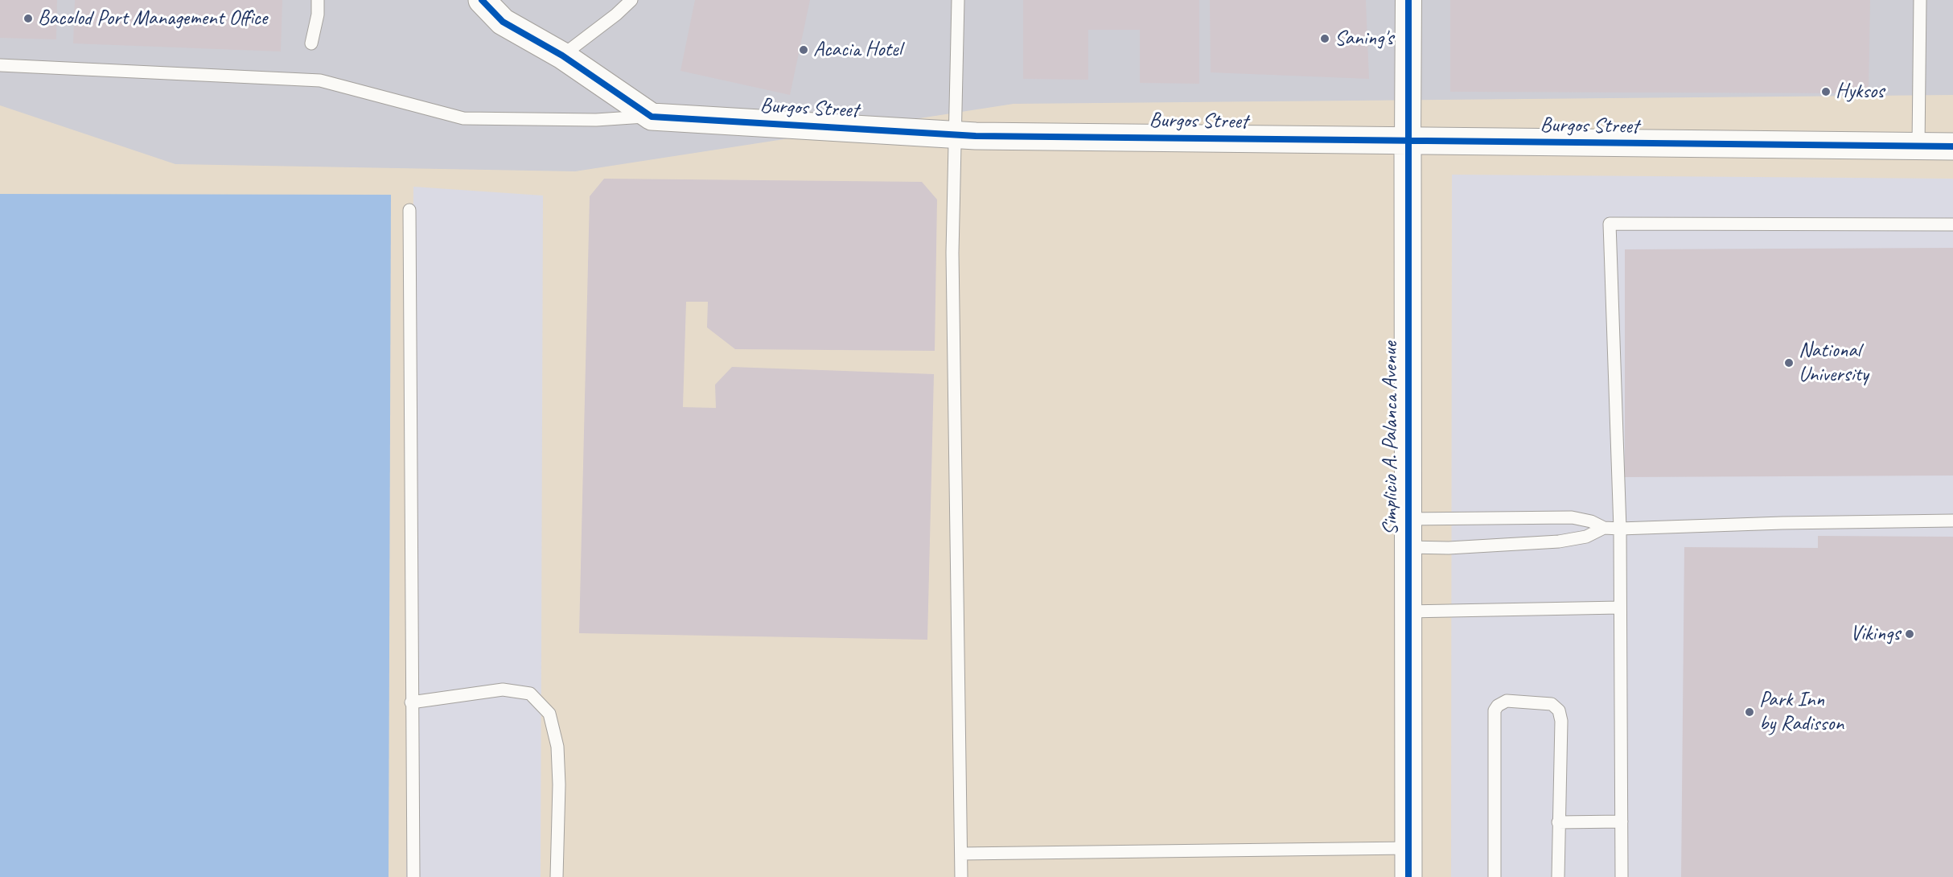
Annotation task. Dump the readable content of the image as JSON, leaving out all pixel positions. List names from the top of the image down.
{
  "streets": {
    "street": ["Burgos Street", "Simplicio A. Palanca Avenue"]
  },
  "crossings": [
    ["Burgos Street", "Simplicio A. Palanca Avenue"]
  ],
  "places": [
    "Bacolod Port Management Office",
    "Saning's",
    "Acacia Hotel",
    "Hyksos",
    "National University",
    "Vikings",
    "Park Inn by Radisson"
  ]
}
